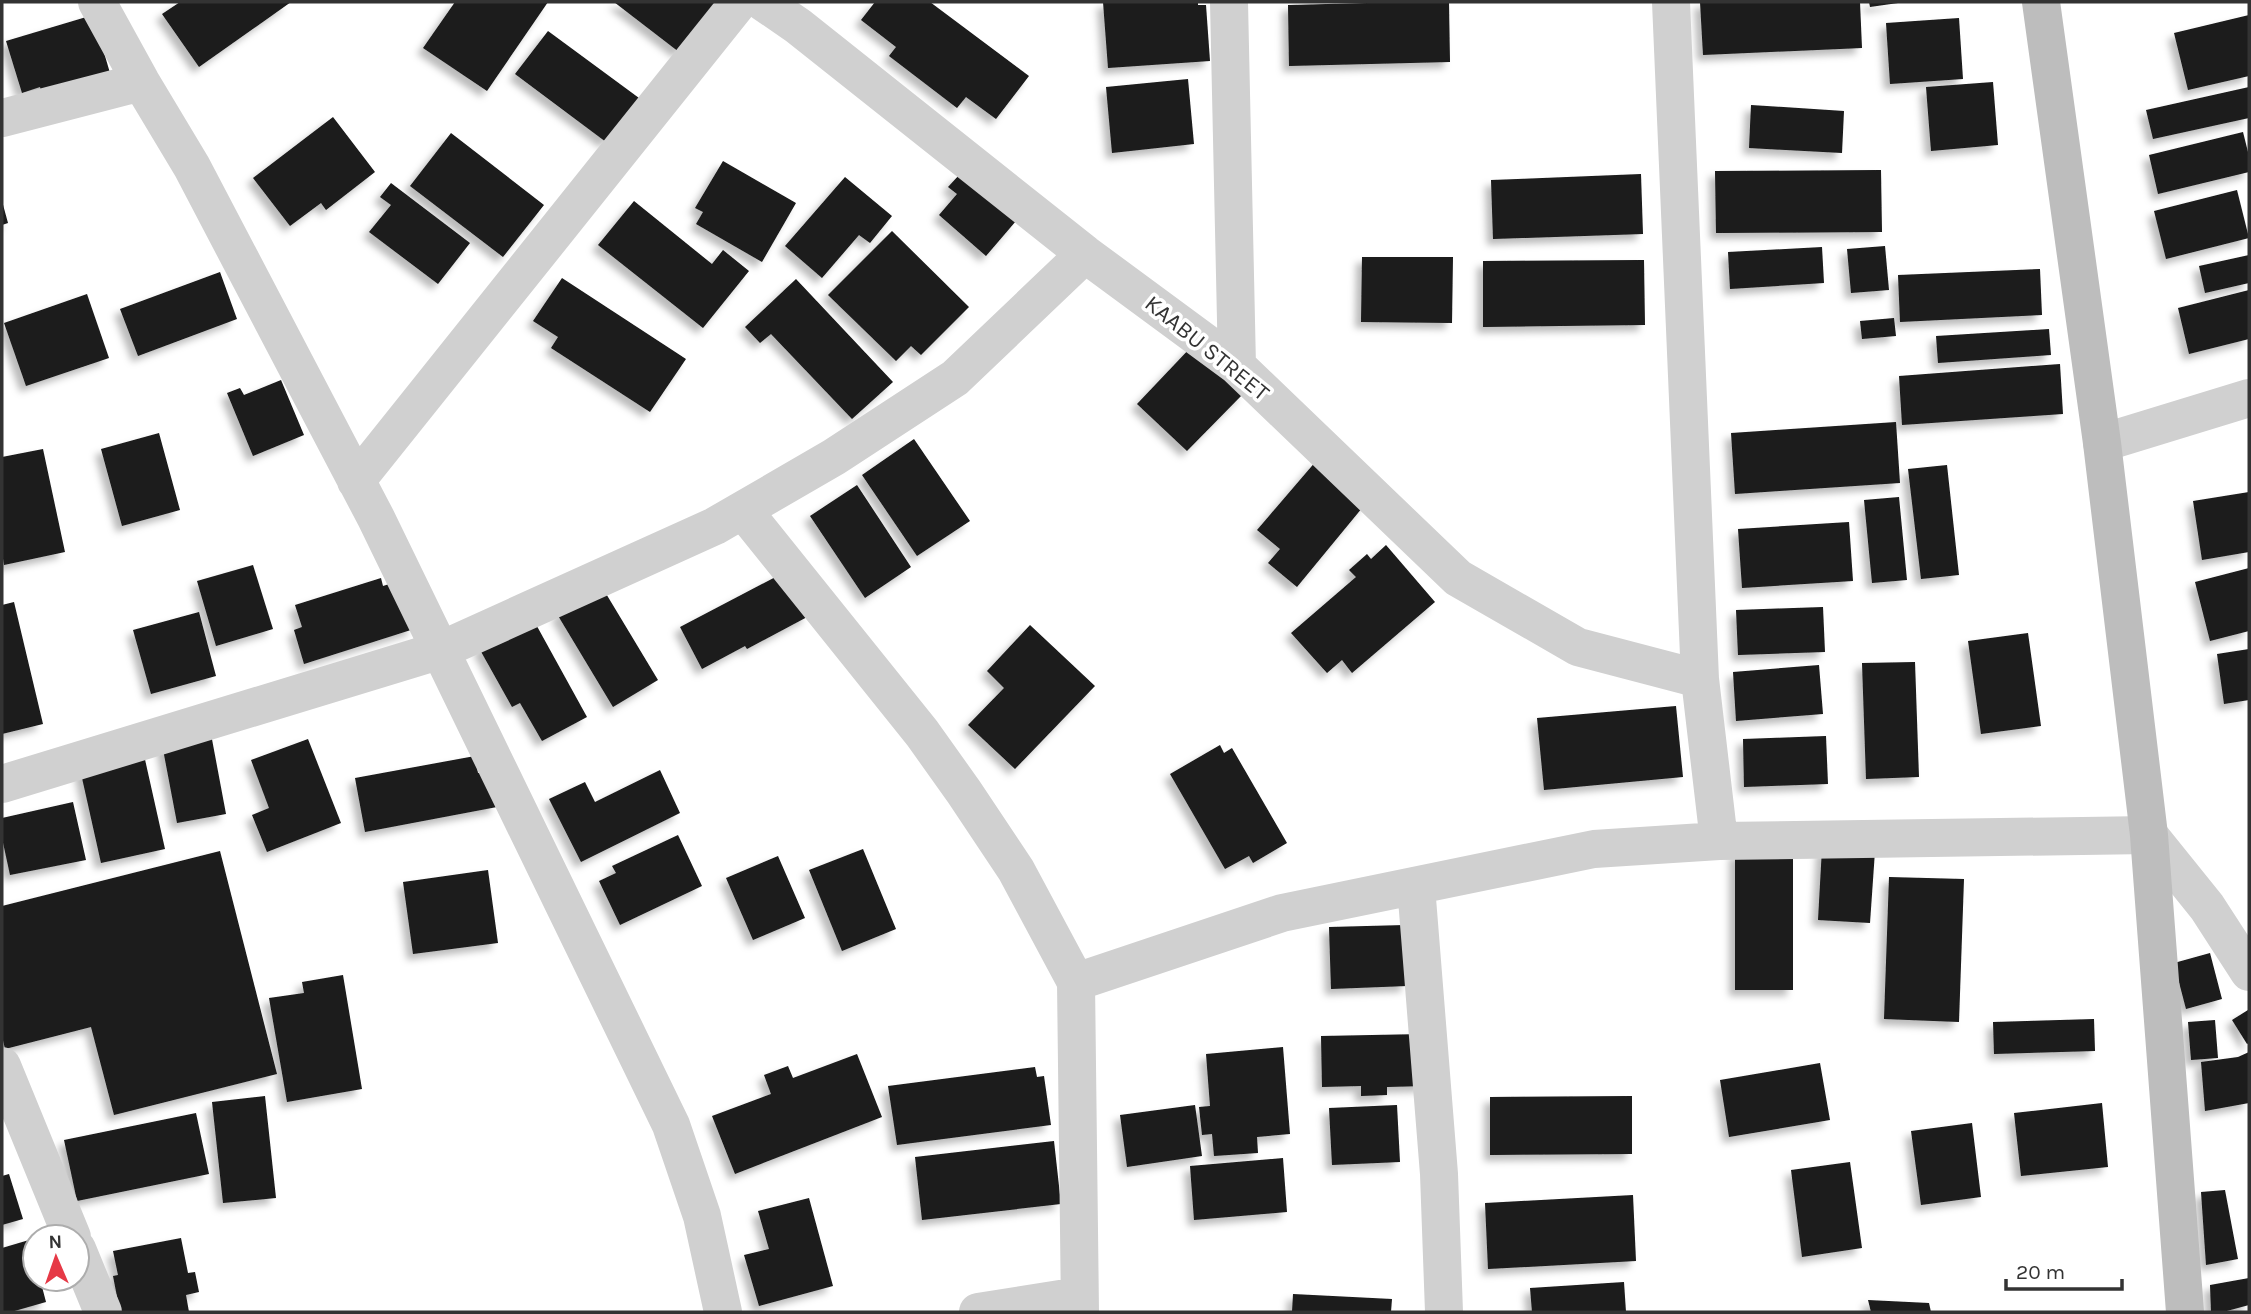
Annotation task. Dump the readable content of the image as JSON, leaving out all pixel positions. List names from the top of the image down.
{
  "streets": {
    "street": ["KAABU STREET"]
  },
  "scale_bar": "20 m",
  "north": "top"
}
